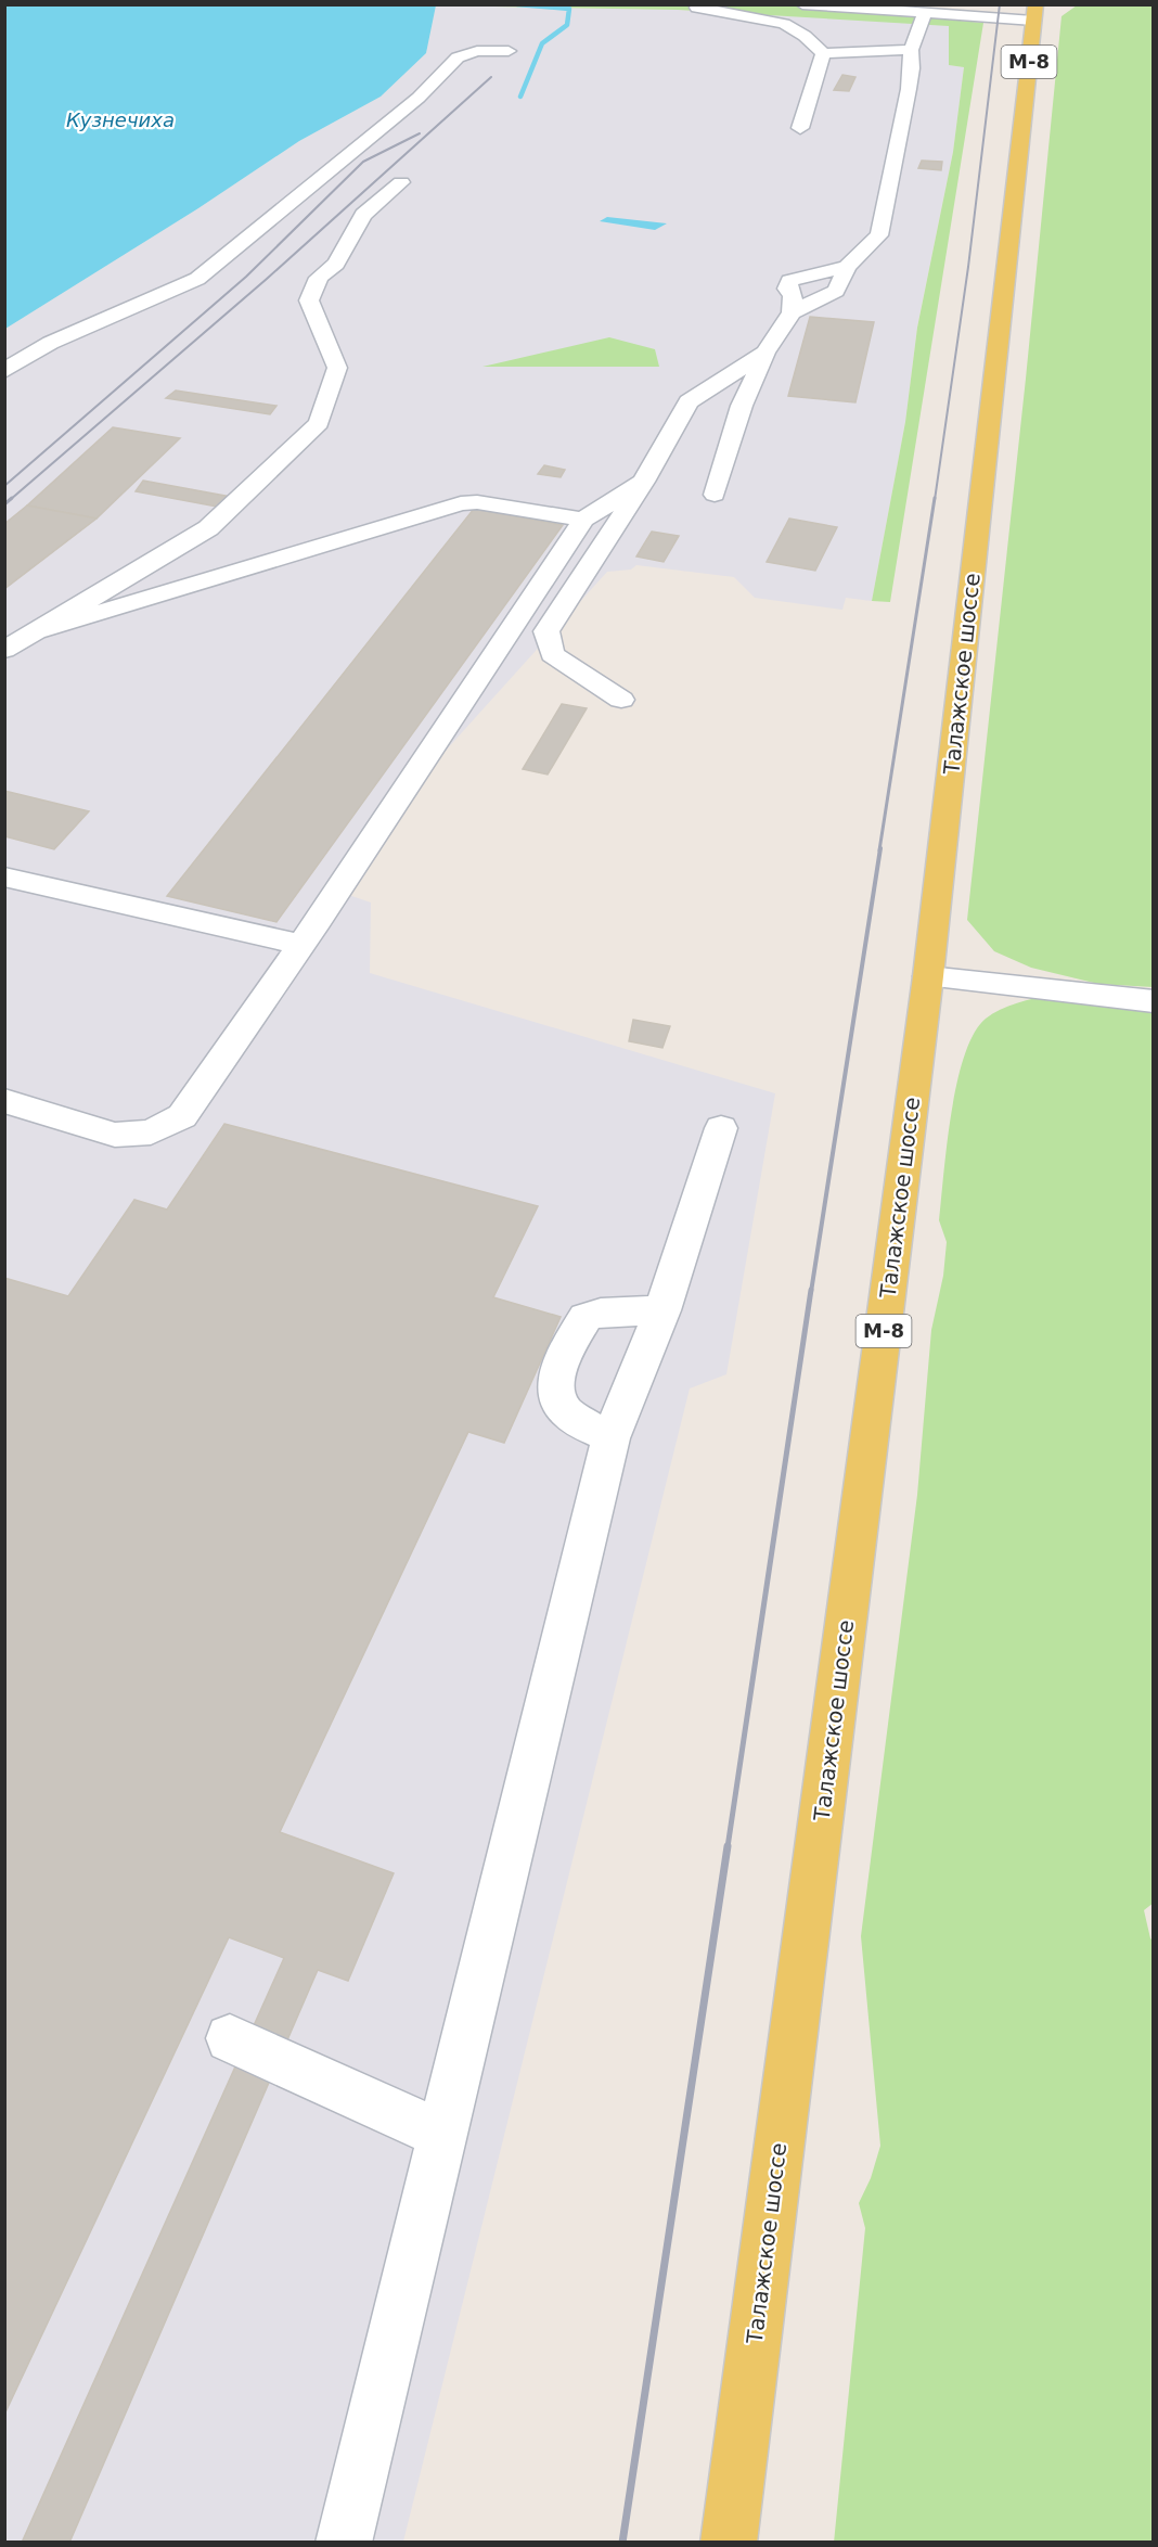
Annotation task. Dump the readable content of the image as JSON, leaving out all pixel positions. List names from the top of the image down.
{
  "streets": {
    "main road": ["М-8", "Талажское шоссе"]
  },
  "water": ["Кузнечиха"]
}
